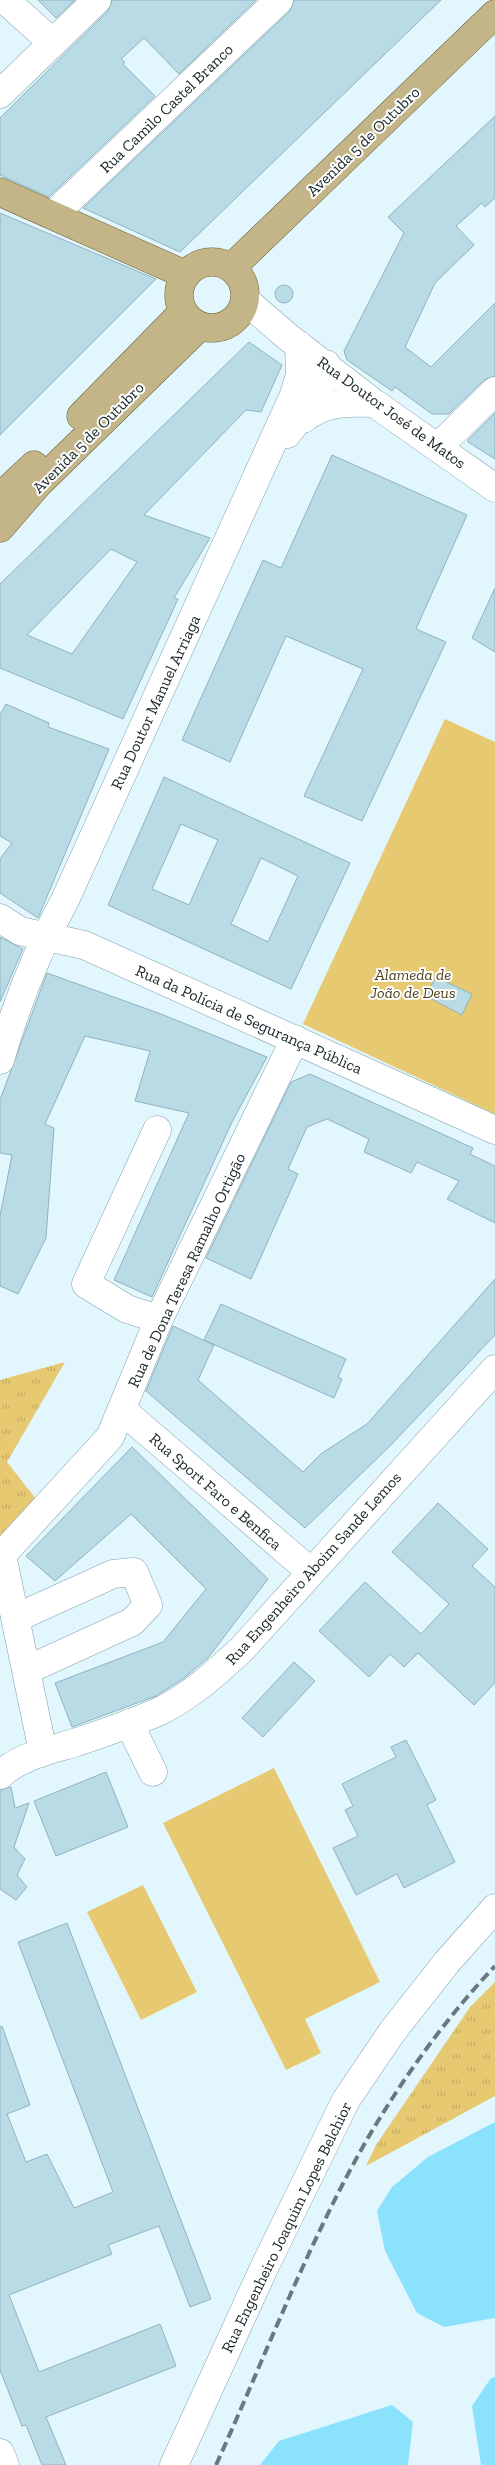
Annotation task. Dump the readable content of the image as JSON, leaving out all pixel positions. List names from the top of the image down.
{
  "streets": {
    "main road": ["Avenida 5 de Outubro"],
    "street": [
      "Rua Camilo Castel Branco",
      "Rua Doutor José de Matos",
      "Rua Doutor Manuel Arriaga",
      "Rua da Polícia de Segurança Pública",
      "Rua de Dona Teresa Ramalho Ortigão",
      "Rua Sport Faro e Benfica",
      "Rua Engenheiro Aboim Sande Lemos",
      "Rua Engenheiro Joaquim Lopes Belchior"
    ]
  },
  "crossings": [
    ["Avenida 5 de Outubro", "Rua Doutor José de Matos"],
    ["Rua Doutor José de Matos", "Rua Doutor Manuel Arriaga"],
    ["Rua Doutor Manuel Arriaga", "Rua da Polícia de Segurança Pública"],
    ["Rua da Polícia de Segurança Pública", "Rua de Dona Teresa Ramalho Ortigão"],
    ["Rua de Dona Teresa Ramalho Ortigão", "Rua Sport Faro e Benfica"],
    ["Rua Sport Faro e Benfica", "Rua Engenheiro Aboim Sande Lemos"]
  ],
  "parks": ["Alameda de João de Deus"]
}
